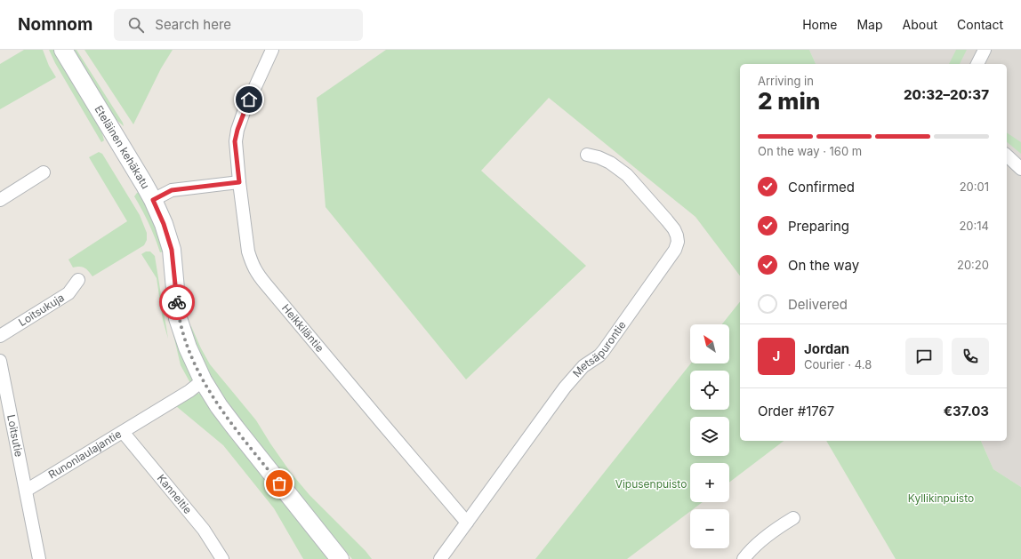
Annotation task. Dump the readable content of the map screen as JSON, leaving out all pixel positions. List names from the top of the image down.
{
  "streets": {
    "street": [
      "Eteläinen kehäkatu",
      "Loitsukuja",
      "Heikkiläntie",
      "Metsäpurontie",
      "Loitsutie",
      "Runonlaulajantie",
      "Kanneltie"
    ]
  },
  "crossings": [
    ["Eteläinen kehäkatu", "Runonlaulajantie"],
    ["Heikkiläntie", "Metsäpurontie"],
    ["Loitsutie", "Runonlaulajantie"],
    ["Runonlaulajantie", "Kanneltie"]
  ],
  "parks": ["Vipusenpuisto", "Kyllikinpuisto"],
  "north": "top left",
  "page": {
    "header": "Nomnom",
    "search": "Search here",
    "nav": [
      "Home",
      "Map",
      "About",
      "Contact"
    ],
    "heading": ["2 min", "Arriving in", "20:32–20:37"],
    "panel": [
      "Jordan",
      "Courier · 4.8",
      "Order #1767",
      "€37.03"
    ],
    "bar": "On the way · 160 m",
    "list": [
      ["Confirmed", "20:01"],
      ["Preparing", "20:14"],
      ["On the way", "20:20"],
      "Delivered"
    ],
    "map_buttons": ["+", "−"],
    "round": "J"
  }
}
